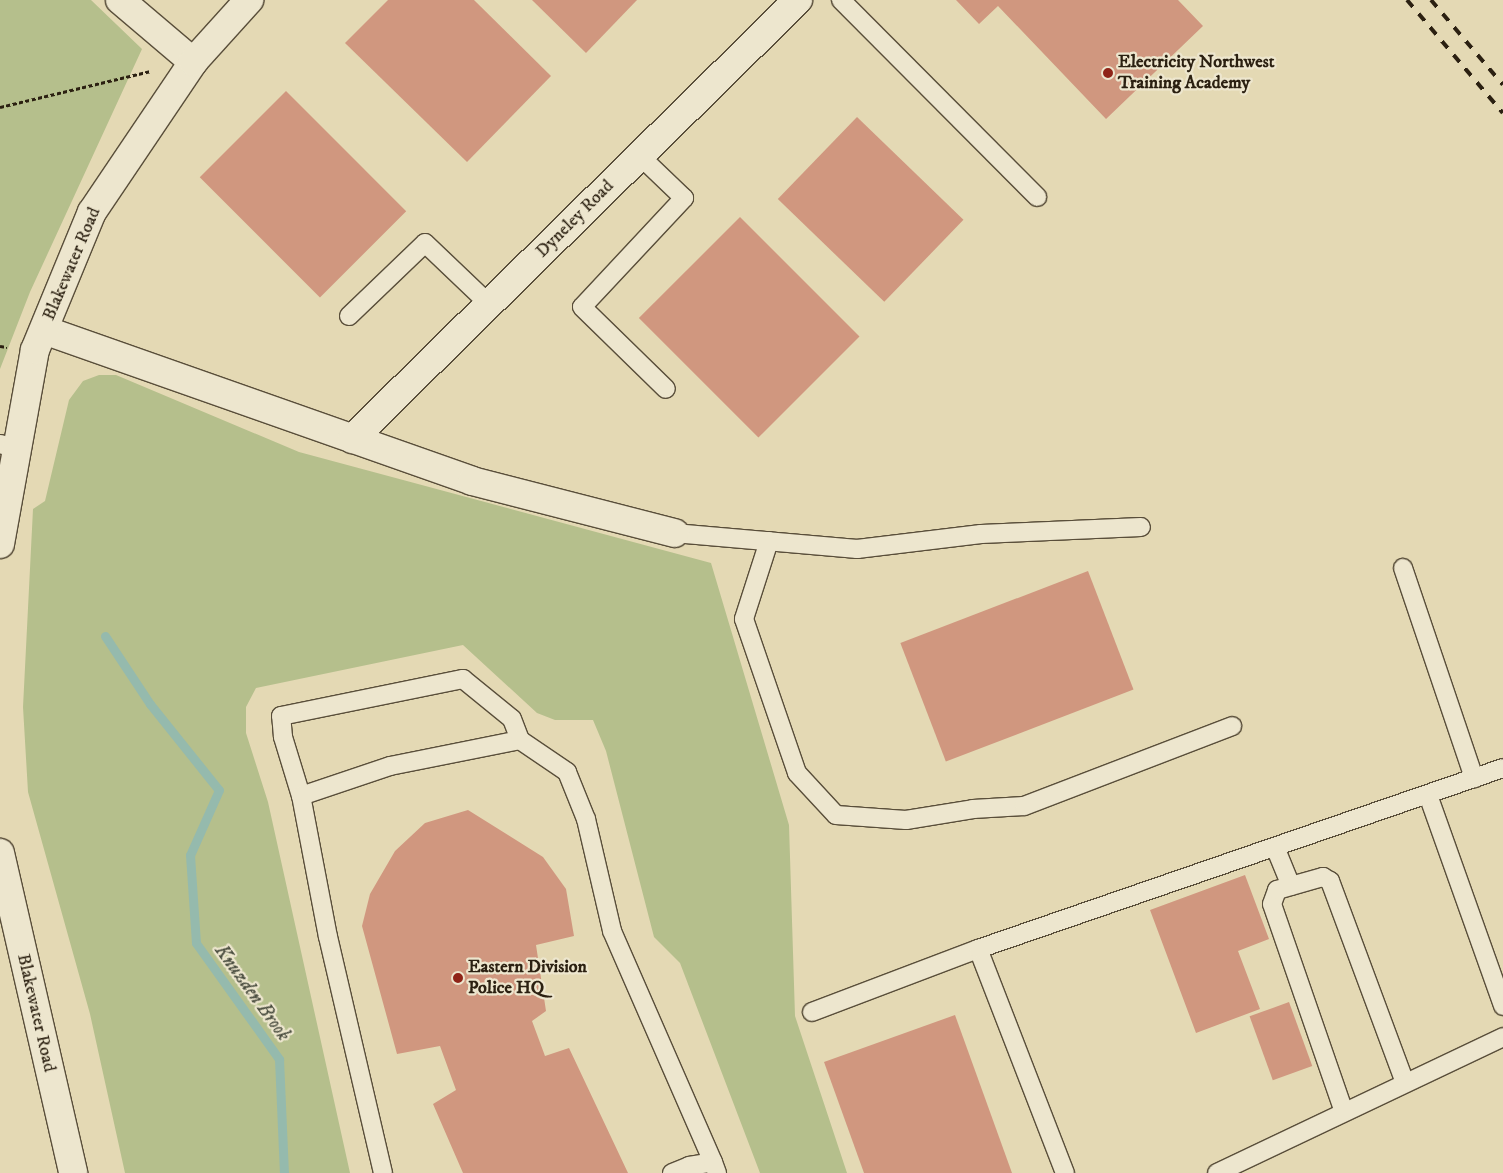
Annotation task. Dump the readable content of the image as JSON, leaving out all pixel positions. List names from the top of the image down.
{
  "streets": {
    "street": ["Dyneley Road", "Blakewater Road"]
  },
  "water": ["Knuzden Brook"],
  "places": ["Electricity Northwest Training Academy", "Eastern Division Police HQ"]
}
